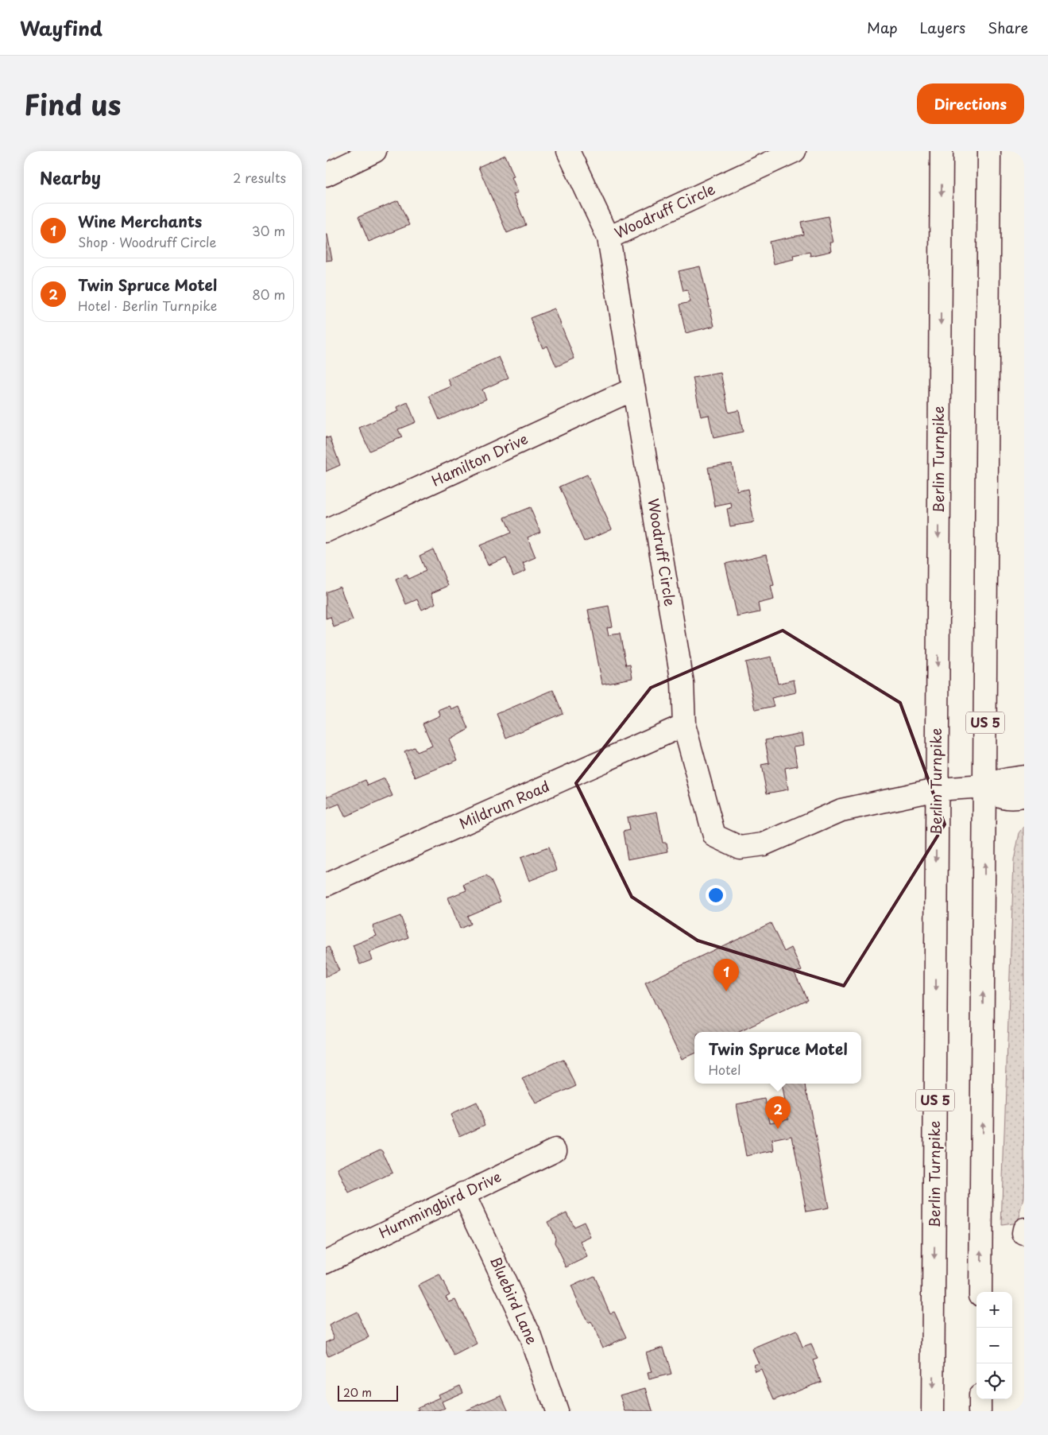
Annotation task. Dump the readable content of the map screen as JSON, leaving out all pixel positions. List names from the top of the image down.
{
  "streets": {
    "main road": [
      "Woodruff Circle",
      "Berlin Turnpike",
      "Hamilton Drive",
      "US 5",
      "Mildrum Road",
      "Hummingbird Drive",
      "Bluebird Lane"
    ]
  },
  "crossings": [
    ["Woodruff Circle", "Berlin Turnpike"],
    ["Woodruff Circle", "Hamilton Drive"],
    ["Woodruff Circle", "US 5"],
    ["Woodruff Circle", "Mildrum Road"],
    ["Hummingbird Drive", "Bluebird Lane"]
  ],
  "scale_bar": "20 m",
  "page": {
    "header": "Wayfind",
    "nav": ["Map", "Layers", "Share"],
    "title": "Find us",
    "buttons": "Directions",
    "heading": ["Nearby", "2 results"],
    "list": [
      {
        "mark": "1",
        "name": "Wine Merchants",
        "note": "Shop · Woodruff Circle",
        "value": "30 m"
      },
      {
        "mark": "2",
        "name": "Twin Spruce Motel",
        "note": "Hotel · Berlin Turnpike",
        "value": "80 m"
      }
    ],
    "pins": ["1", "2"],
    "popup": ["Twin Spruce Motel", "Hotel"],
    "map_buttons": ["+", "−"],
    "scale": "20 m"
  }
}
